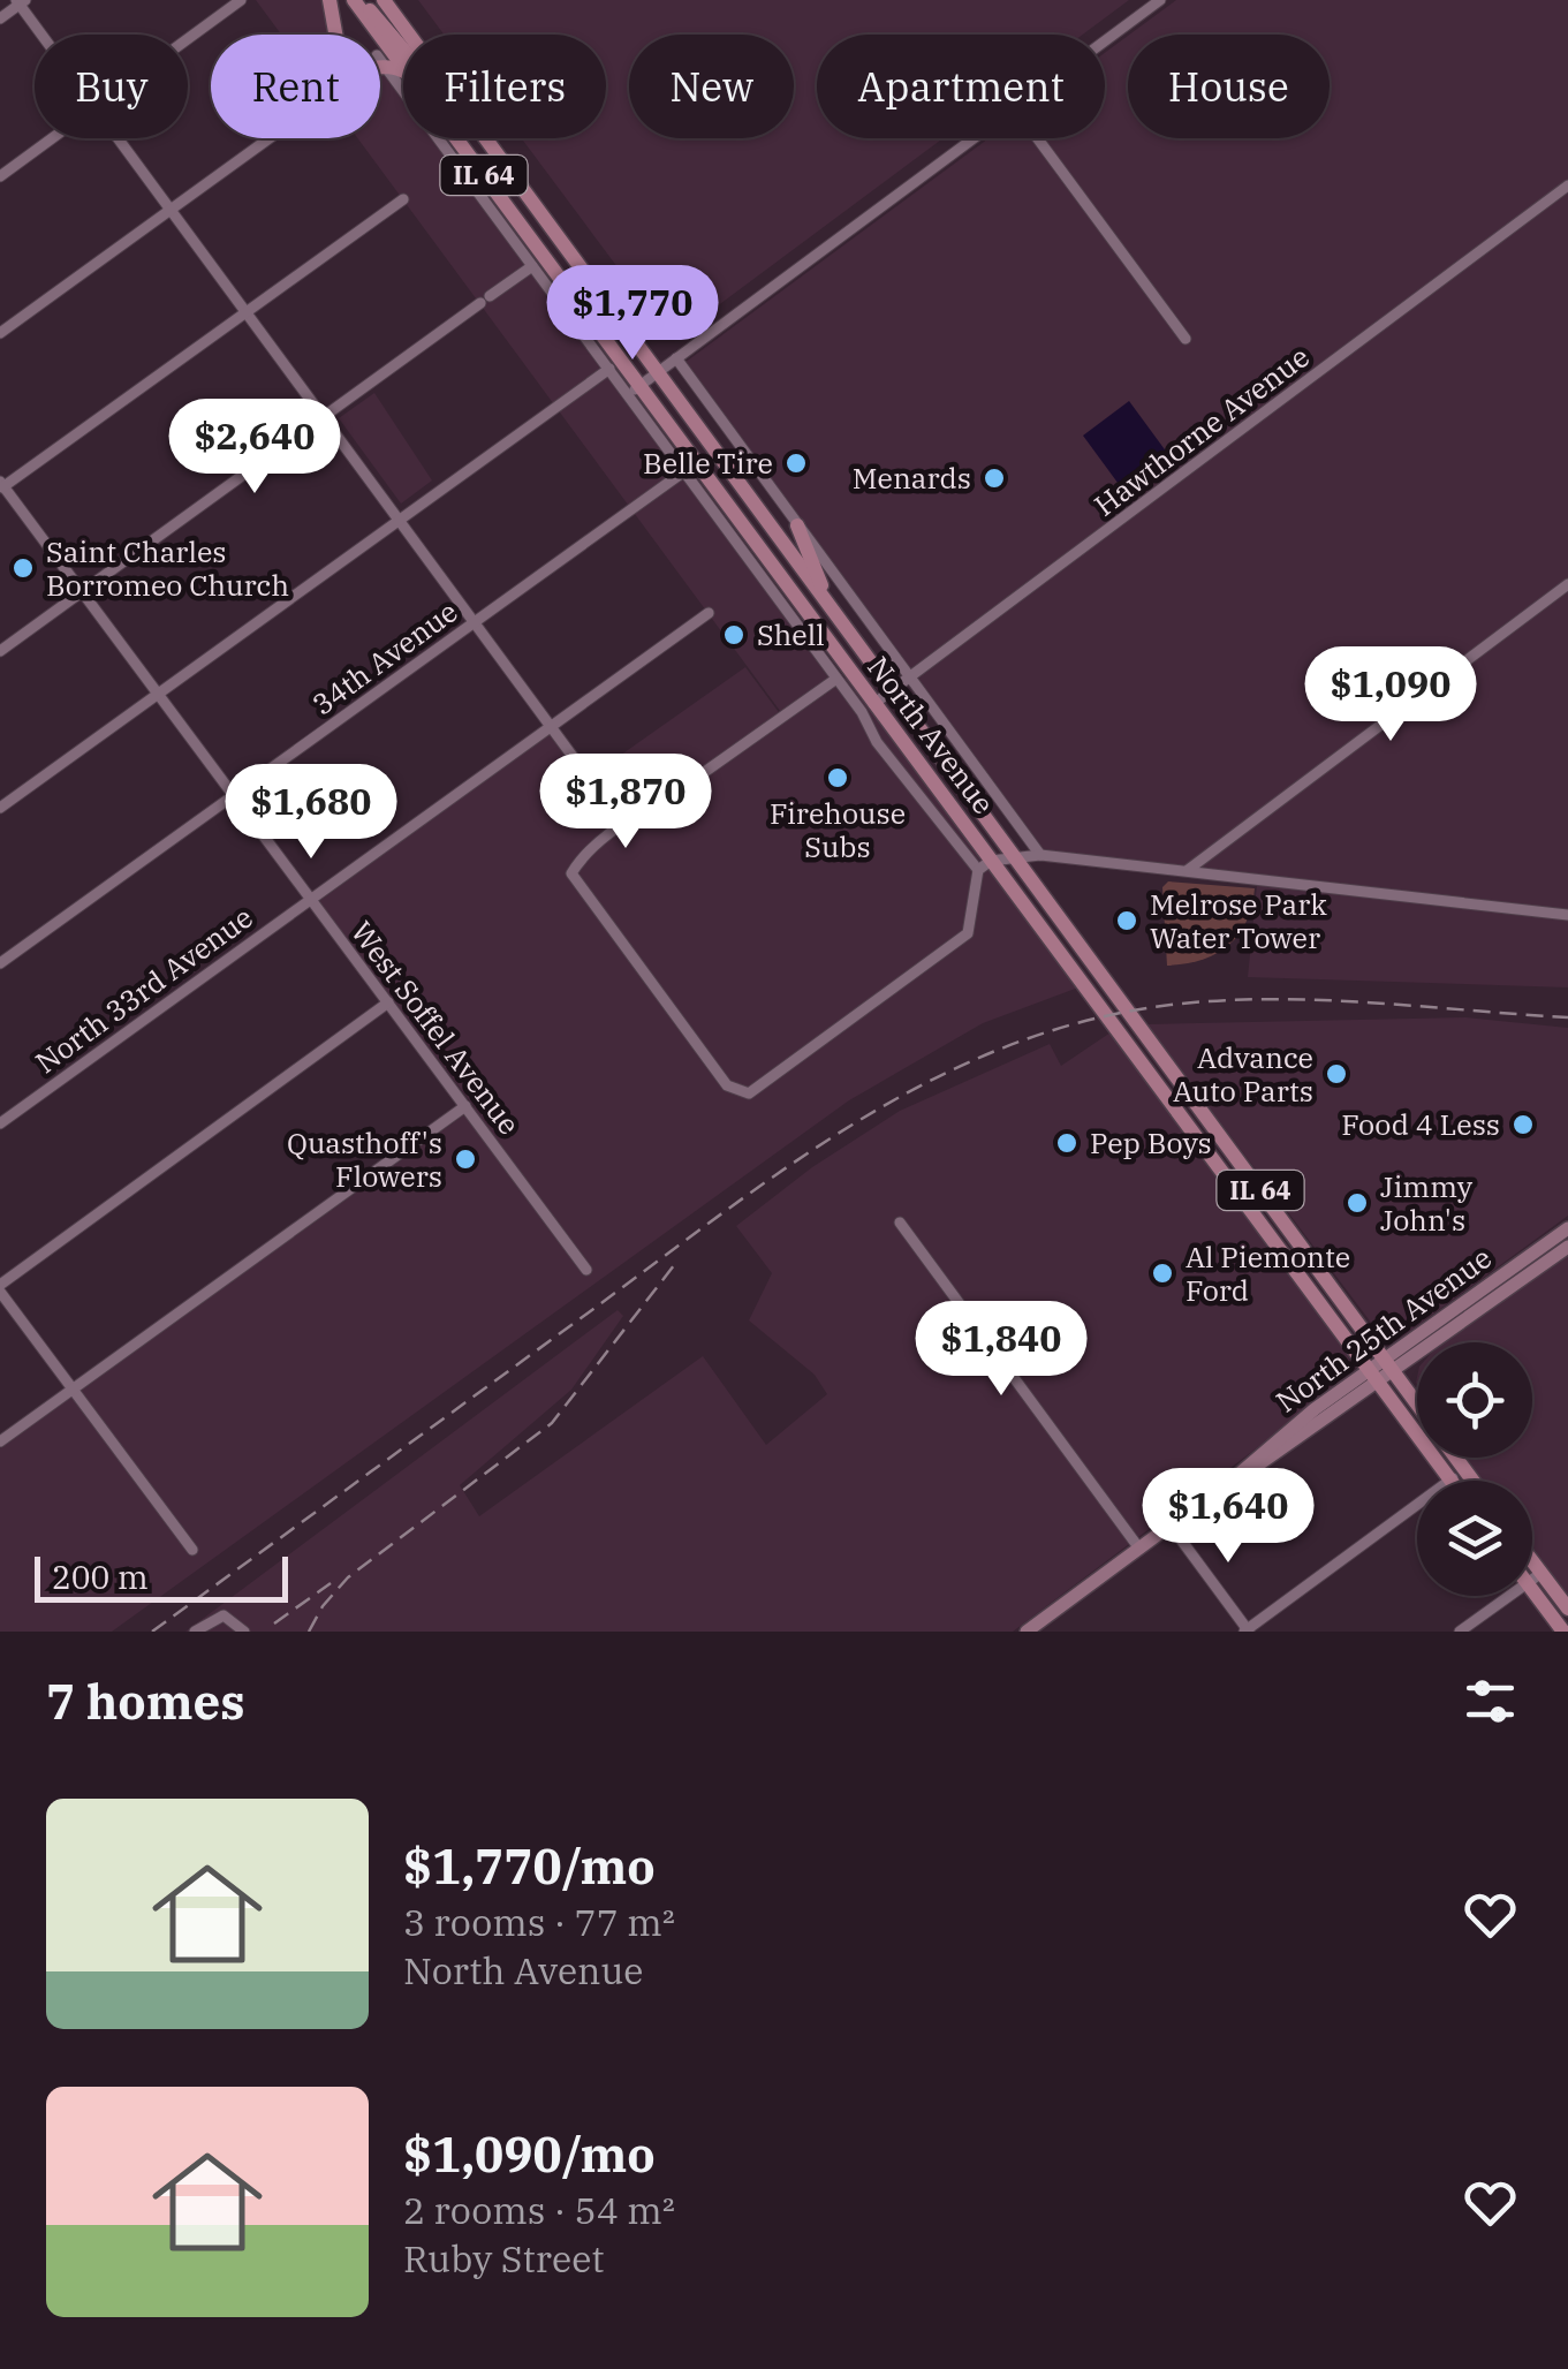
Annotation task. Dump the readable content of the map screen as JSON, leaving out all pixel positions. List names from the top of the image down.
{
  "streets": {
    "main road": ["IL 64", "North Avenue", "North 25th Avenue"],
    "street": [
      "Hawthorne Avenue",
      "34th Avenue",
      "North 33rd Avenue",
      "West Soffel Avenue"
    ]
  },
  "crossings": [
    ["Hawthorne Avenue", "North Avenue"],
    ["34th Avenue", "North Avenue"],
    ["34th Avenue", "West Soffel Avenue"],
    ["North Avenue", "North 25th Avenue"],
    ["North 33rd Avenue", "West Soffel Avenue"]
  ],
  "places": [
    "Belle Tire",
    "Menards",
    "Saint Charles Borromeo Church",
    "Shell",
    "Firehouse Subs",
    "Melrose Park Water Tower",
    "Advance Auto Parts",
    "Food 4 Less",
    "Pep Boys",
    "Quasthoff's Flowers",
    "Jimmy John's",
    "Al Piemonte Ford"
  ],
  "scale_bar": "200 m",
  "page": {
    "chip": [
      "Buy",
      "Rent",
      "Filters",
      "New",
      "Apartment",
      "House"
    ],
    "price": [
      "$1,770",
      "$2,640",
      "$1,090",
      "$1,870",
      "$1,680",
      "$1,840",
      "$1,640"
    ],
    "scale": "200 m",
    "heading": "7 homes",
    "list": [
      {
        "name": "$1,770/mo",
        "note": "3 rooms · 77 m² · North Avenue"
      },
      {
        "name": "$1,090/mo",
        "note": "2 rooms · 54 m² · Ruby Street"
      }
    ]
  }
}
